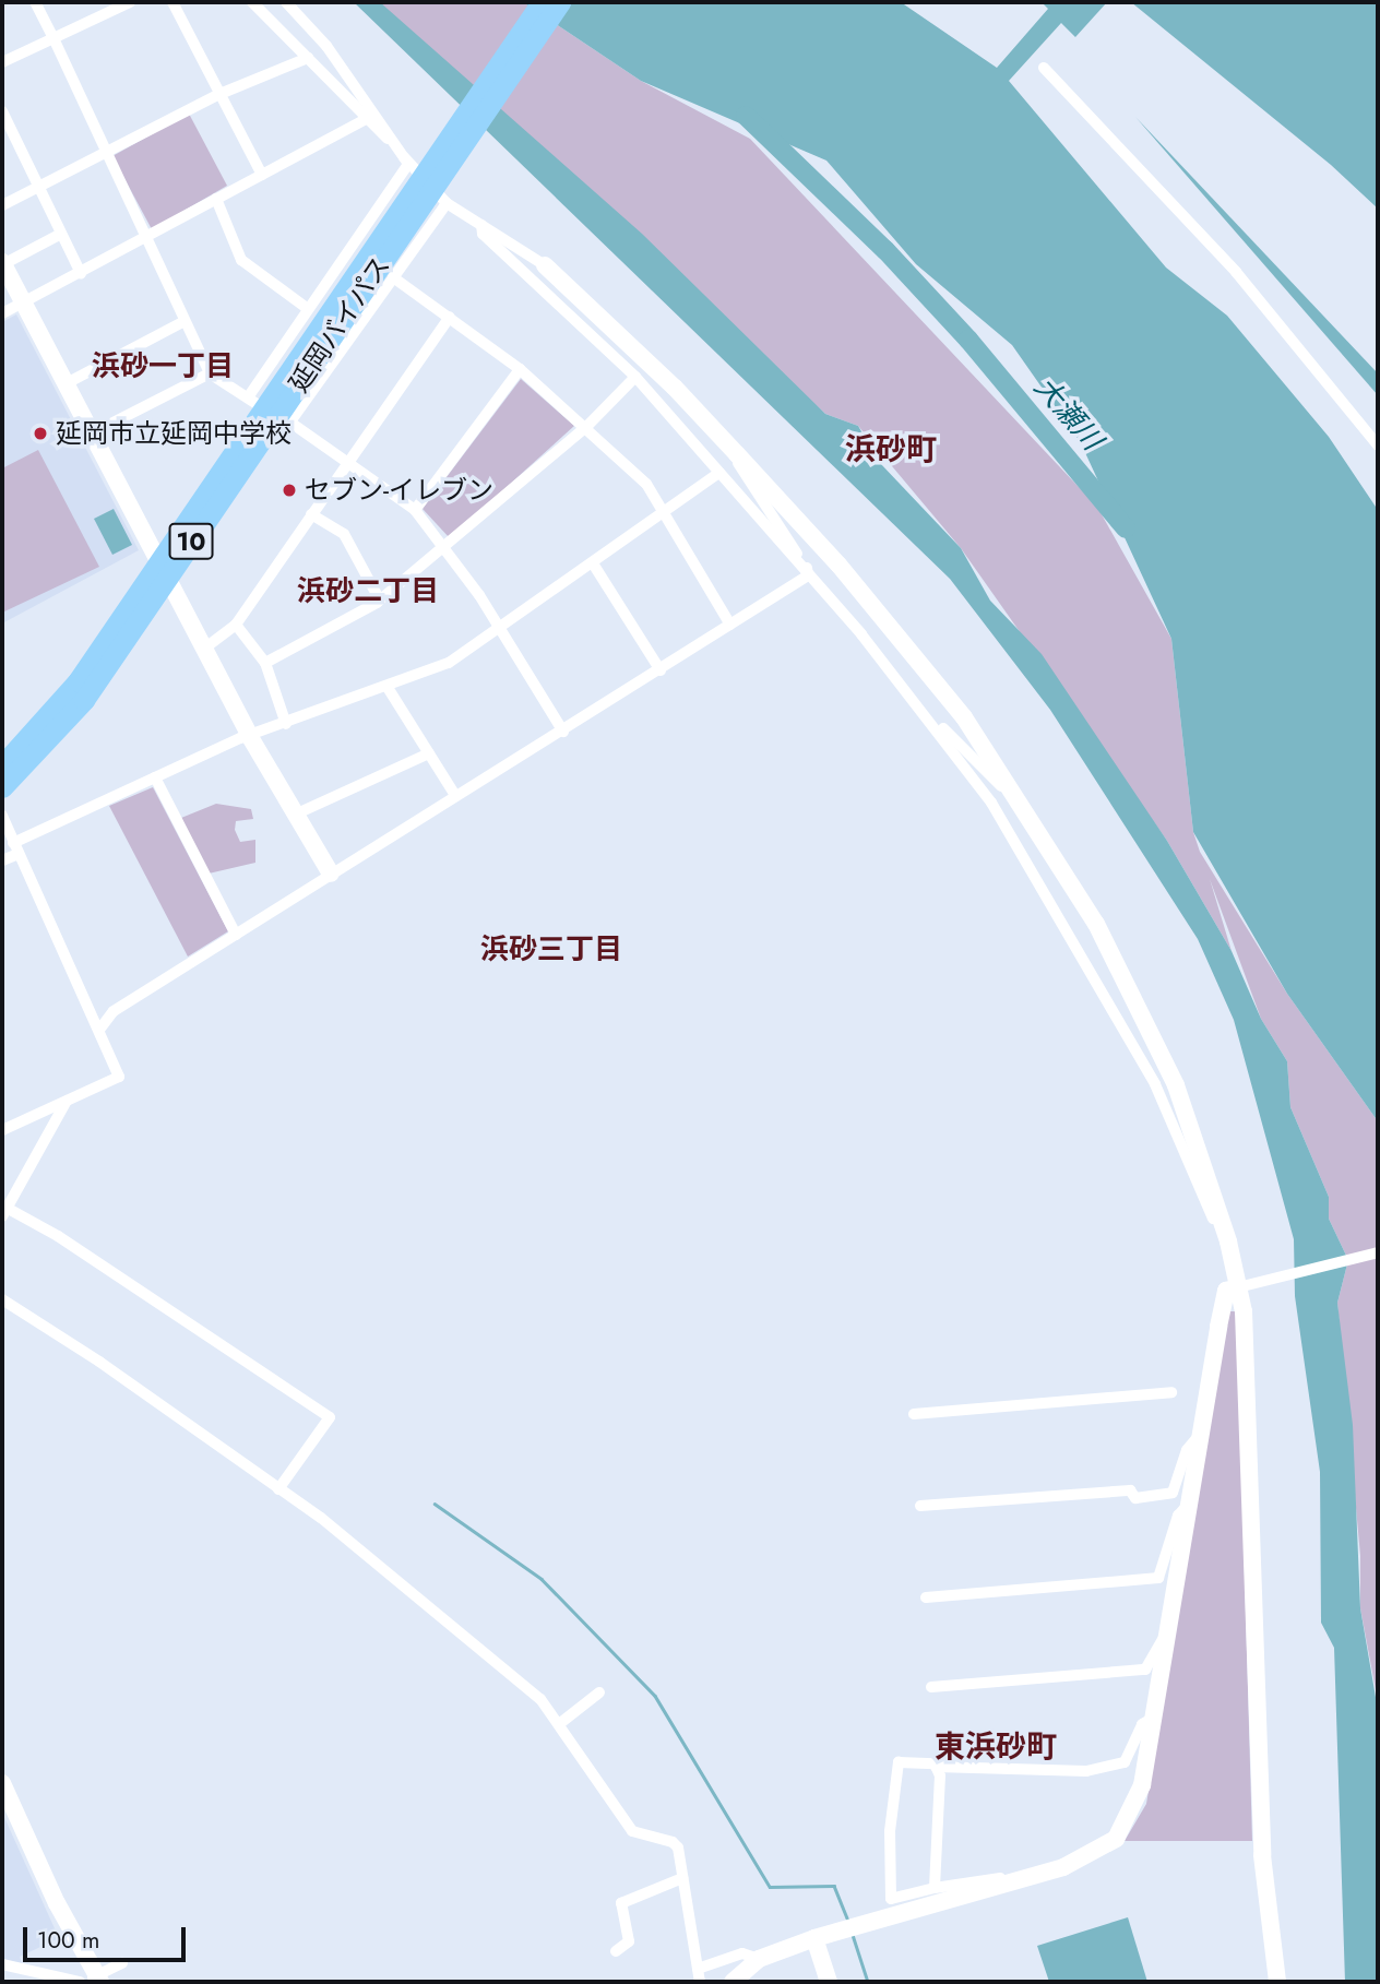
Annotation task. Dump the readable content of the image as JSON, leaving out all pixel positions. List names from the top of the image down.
{
  "streets": {
    "highway": ["延岡バイパス", "10"]
  },
  "districts": [
    "浜砂一丁目",
    "浜砂町",
    "浜砂二丁目",
    "浜砂三丁目",
    "東浜砂町"
  ],
  "water": ["大瀬川"],
  "places": ["延岡市立延岡中学校", "セブン-イレブン"],
  "scale_bar": "100 m"
}
